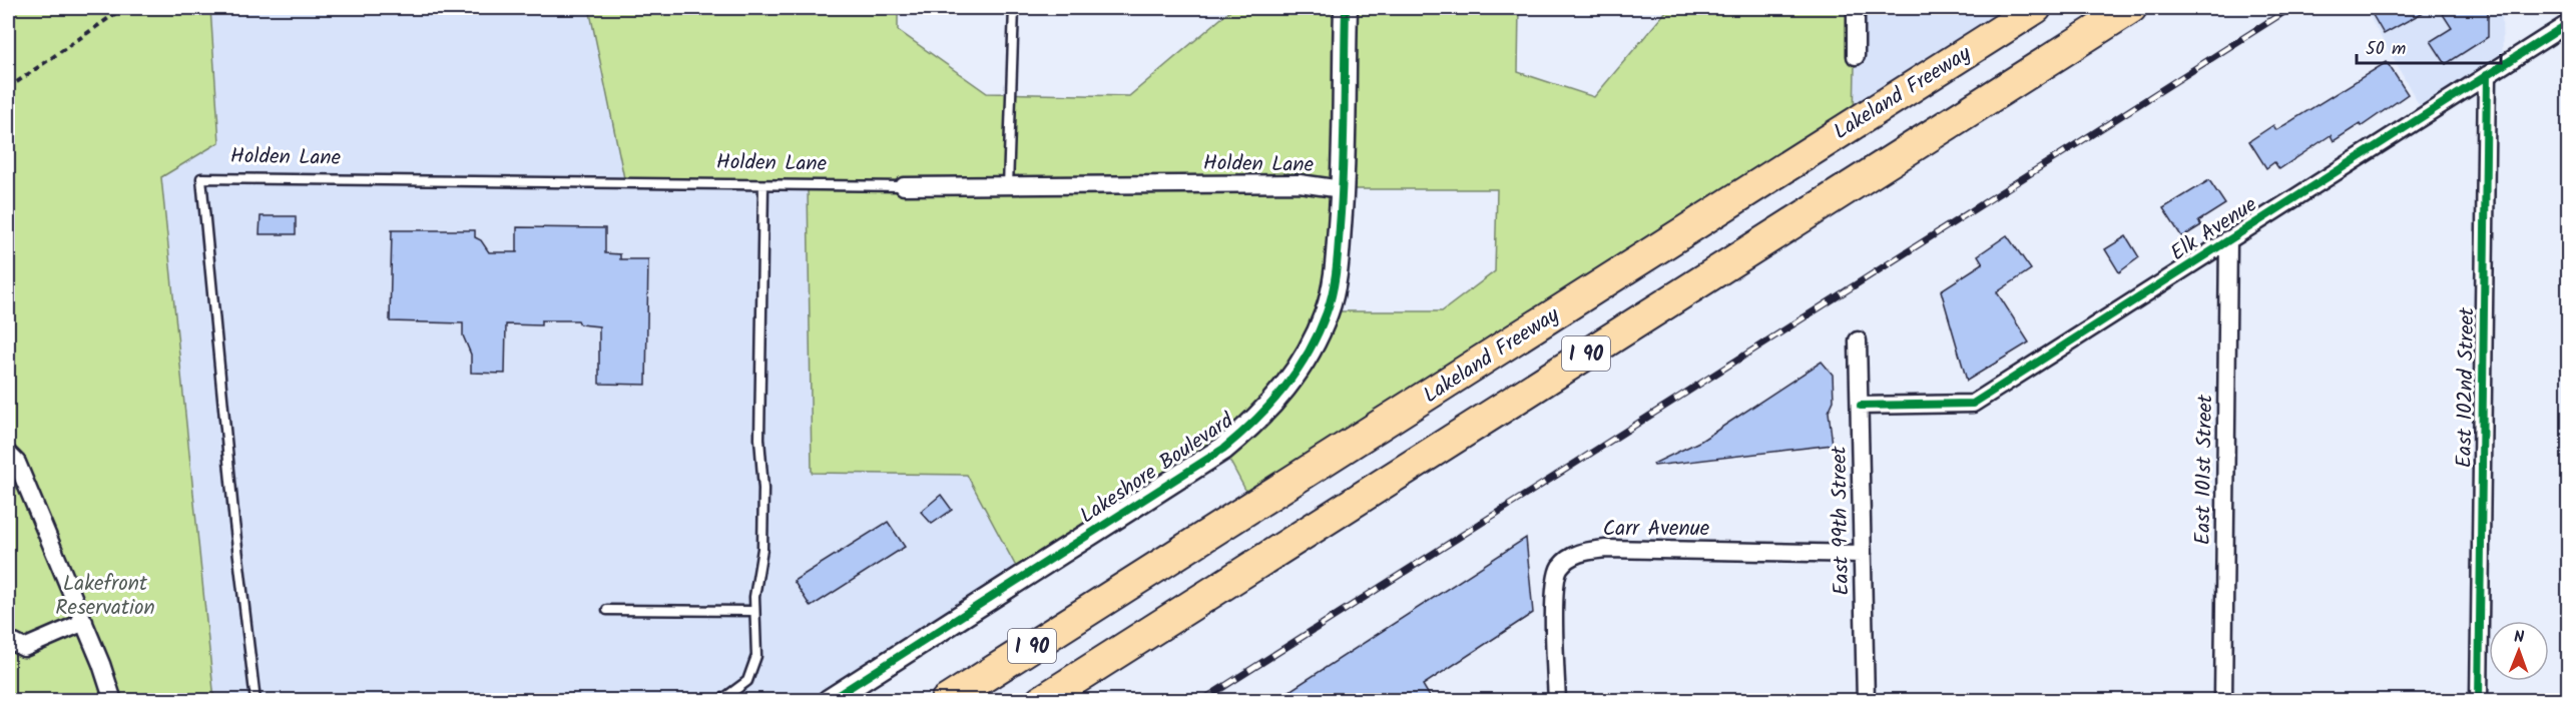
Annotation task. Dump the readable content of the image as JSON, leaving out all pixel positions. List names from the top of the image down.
{
  "streets": {
    "highway": ["Lakeland Freeway", "I 90"],
    "street": [
      "Holden Lane",
      "Elk Avenue",
      "East 102nd Street",
      "Lakeshore Boulevard",
      "East 101st Street",
      "East 99th Street",
      "Carr Avenue"
    ]
  },
  "crossings": [
    ["Holden Lane", "Lakeshore Boulevard"],
    ["Elk Avenue", "East 102nd Street"],
    ["Elk Avenue", "East 101st Street"],
    ["Elk Avenue", "East 99th Street"],
    ["East 99th Street", "Carr Avenue"]
  ],
  "parks": ["Lakefront Reservation"],
  "scale_bar": "50 m",
  "north": "top"
}
